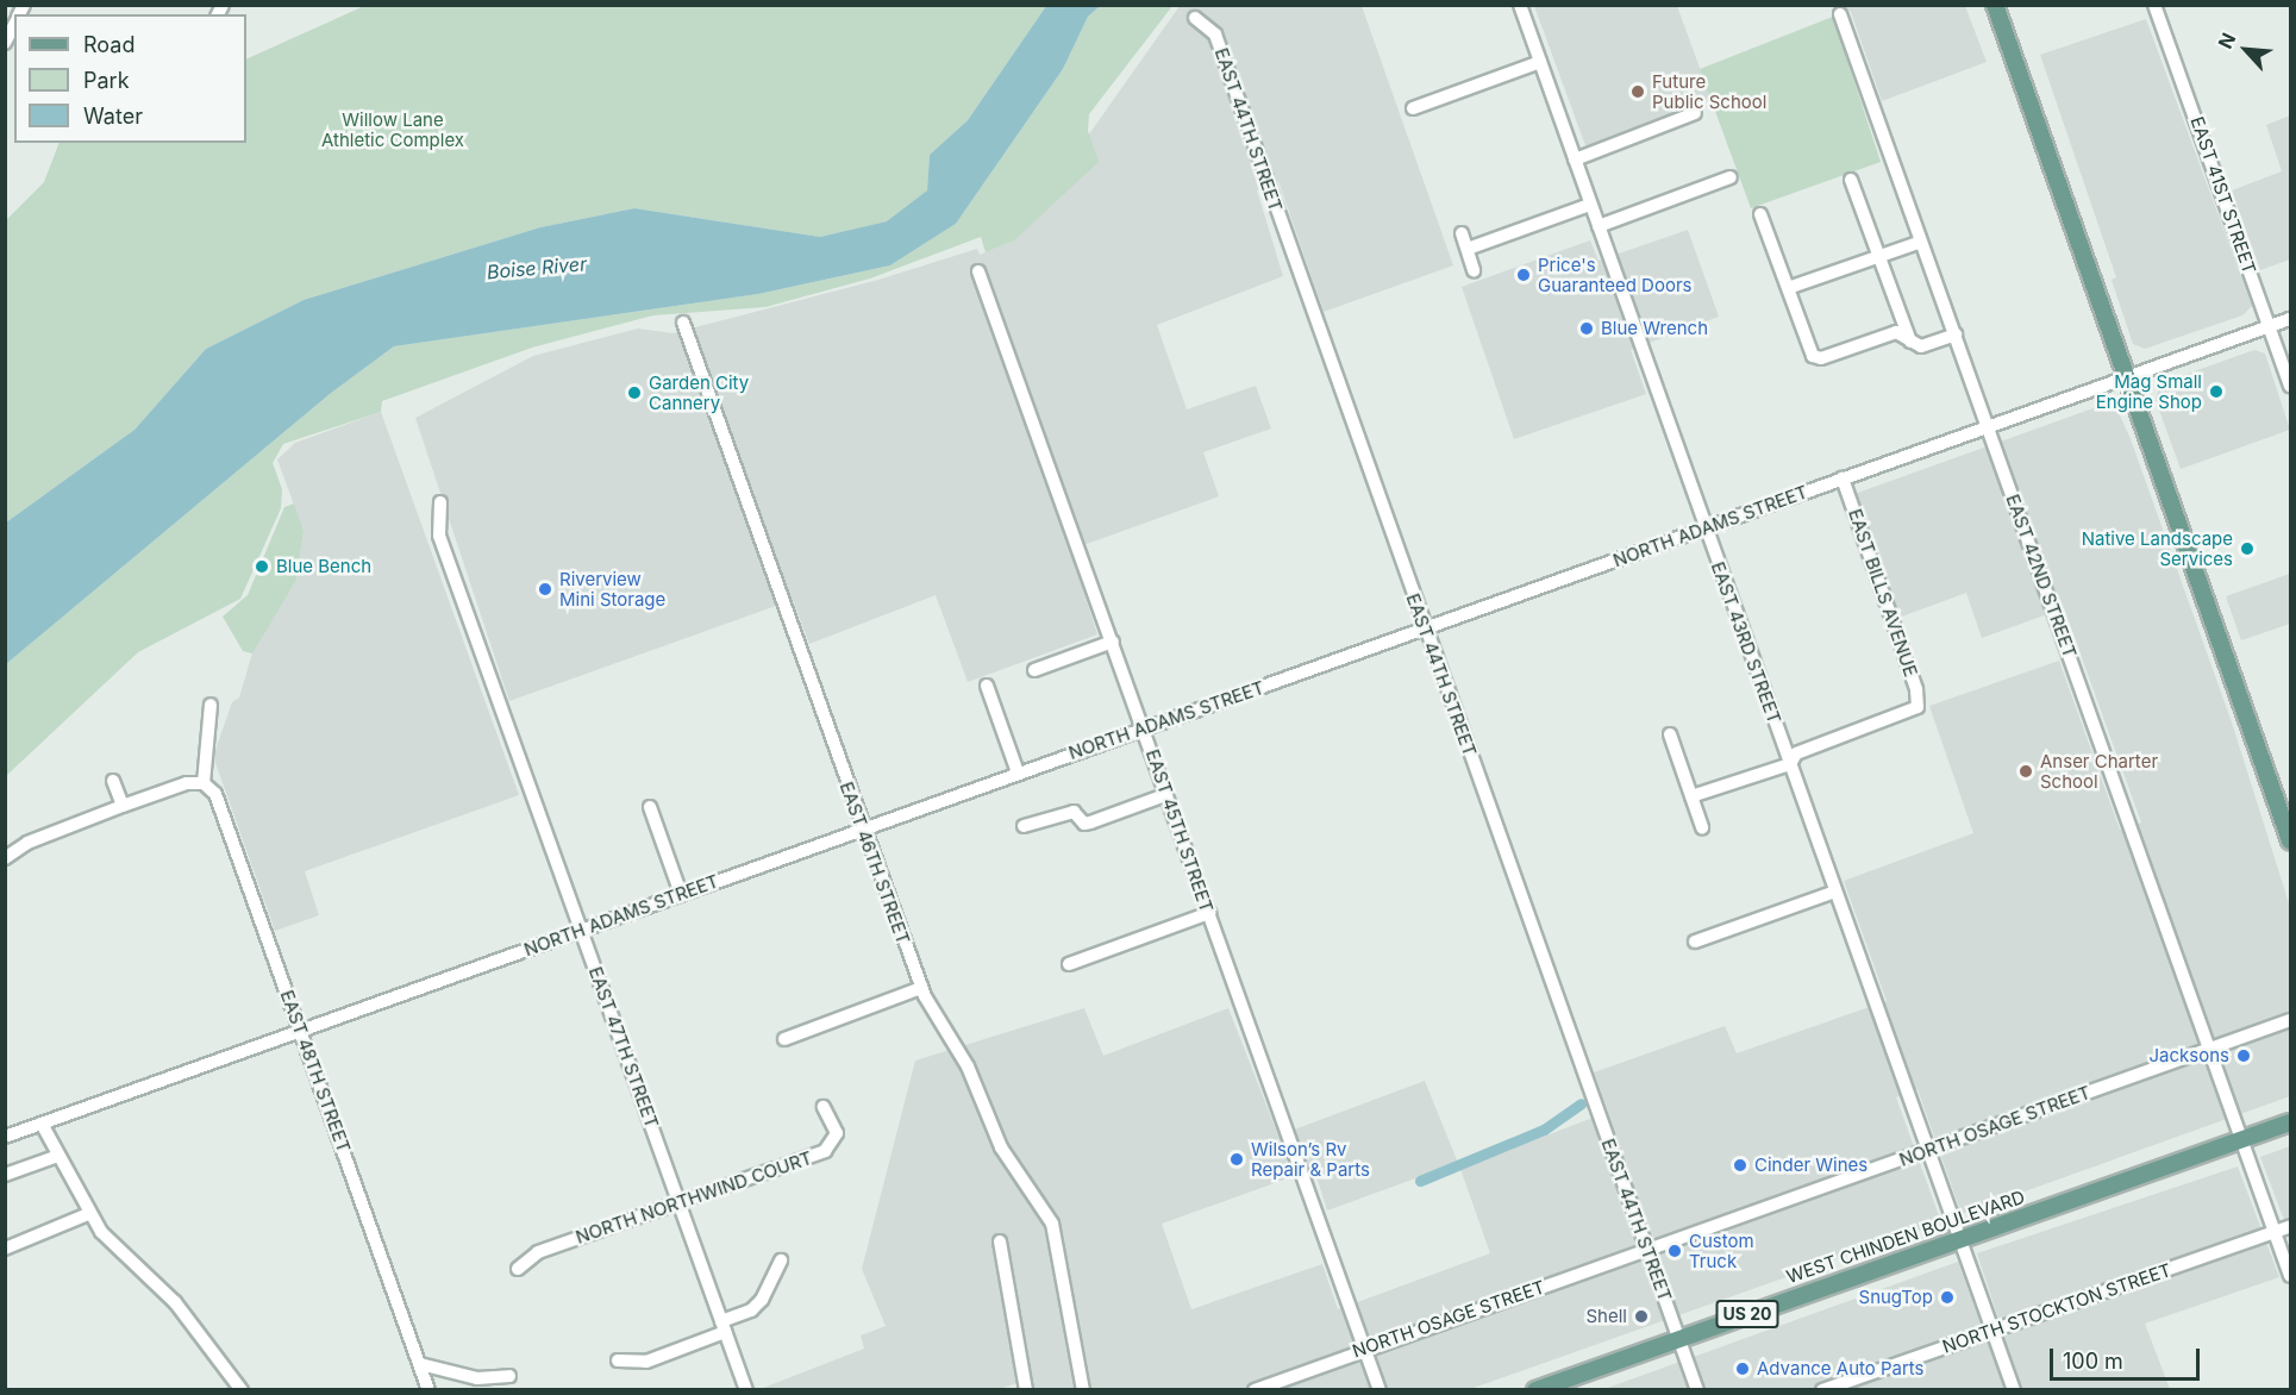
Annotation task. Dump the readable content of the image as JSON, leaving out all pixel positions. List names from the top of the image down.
{
  "streets": {
    "main road": ["WEST CHINDEN BOULEVARD", "US 20"],
    "street": [
      "EAST 44TH STREET",
      "EAST 41ST STREET",
      "NORTH ADAMS STREET",
      "EAST 42ND STREET",
      "EAST BILLS AVENUE",
      "EAST 43RD STREET",
      "EAST 45TH STREET",
      "EAST 46TH STREET",
      "EAST 47TH STREET",
      "EAST 48TH STREET",
      "NORTH OSAGE STREET",
      "NORTH NORTHWIND COURT",
      "NORTH STOCKTON STREET"
    ]
  },
  "crossings": [
    ["EAST 44TH STREET", "NORTH ADAMS STREET"],
    ["EAST 44TH STREET", "NORTH OSAGE STREET"],
    ["EAST 44TH STREET", "WEST CHINDEN BOULEVARD"],
    ["EAST 41ST STREET", "NORTH ADAMS STREET"],
    ["NORTH ADAMS STREET", "EAST 42ND STREET"],
    ["NORTH ADAMS STREET", "EAST BILLS AVENUE"],
    ["NORTH ADAMS STREET", "EAST 43RD STREET"],
    ["NORTH ADAMS STREET", "EAST 45TH STREET"],
    ["NORTH ADAMS STREET", "EAST 46TH STREET"],
    ["NORTH ADAMS STREET", "EAST 47TH STREET"],
    ["NORTH ADAMS STREET", "EAST 48TH STREET"],
    ["EAST 42ND STREET", "NORTH OSAGE STREET"],
    ["EAST 42ND STREET", "WEST CHINDEN BOULEVARD"],
    ["EAST 42ND STREET", "NORTH STOCKTON STREET"],
    ["EAST BILLS AVENUE", "EAST 43RD STREET"],
    ["EAST 43RD STREET", "NORTH OSAGE STREET"],
    ["EAST 43RD STREET", "WEST CHINDEN BOULEVARD"],
    ["EAST 43RD STREET", "NORTH STOCKTON STREET"],
    ["EAST 45TH STREET", "NORTH OSAGE STREET"],
    ["EAST 47TH STREET", "NORTH NORTHWIND COURT"]
  ],
  "water": ["Boise River"],
  "parks": ["Willow Lane Athletic Complex"],
  "places": [
    "Future Public School",
    "Price's Guaranteed Doors",
    "Blue Wrench",
    "Mag Small Engine Shop",
    "Garden City Cannery",
    "Native Landscape Services",
    "Blue Bench",
    "Riverview Mini Storage",
    "Anser Charter School",
    "Jacksons",
    "Wilson’s Rv Repair & Parts",
    "Cinder Wines",
    "Custom Truck",
    "SnugTop",
    "Shell",
    "Advance Auto Parts"
  ],
  "legend": ["Road", "Park", "Water"],
  "scale_bar": "100 m",
  "north": "top left"
}
